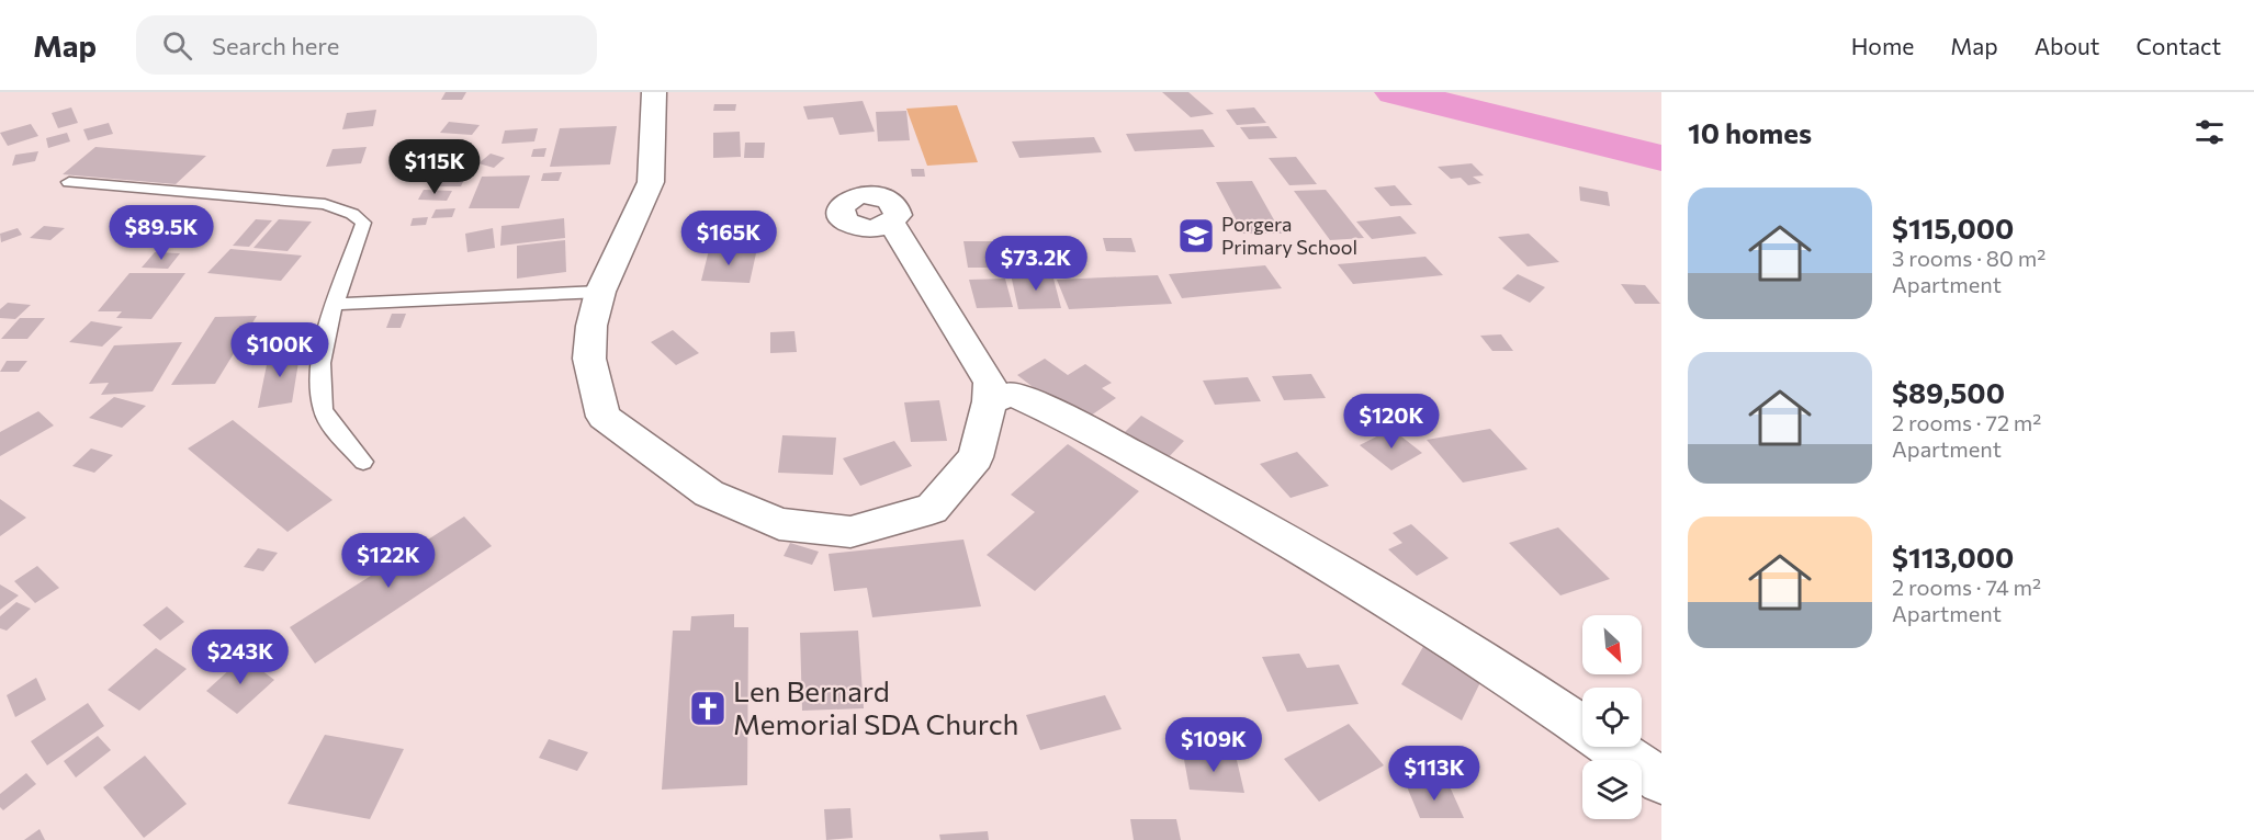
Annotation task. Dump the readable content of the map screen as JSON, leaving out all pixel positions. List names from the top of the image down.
{
  "places": {
    "school or university": ["Porgera Primary School"],
    "church": ["Len Bernard Memorial SDA Church"]
  },
  "north": "bottom right",
  "page": {
    "header": "Map",
    "search": "Search here",
    "nav": [
      "Home",
      "Map",
      "About",
      "Contact"
    ],
    "heading": "10 homes",
    "price": [
      "$115K",
      "$89.5K",
      "$165K",
      "$73.2K",
      "$100K",
      "$120K",
      "$122K",
      "$243K",
      "$109K",
      "$113K"
    ],
    "list": [
      {
        "name": "$115,000",
        "note": "3 rooms · 80 m² · Apartment"
      },
      {
        "name": "$89,500",
        "note": "2 rooms · 72 m² · Apartment"
      },
      {
        "name": "$113,000",
        "note": "2 rooms · 74 m² · Apartment"
      }
    ]
  }
}
